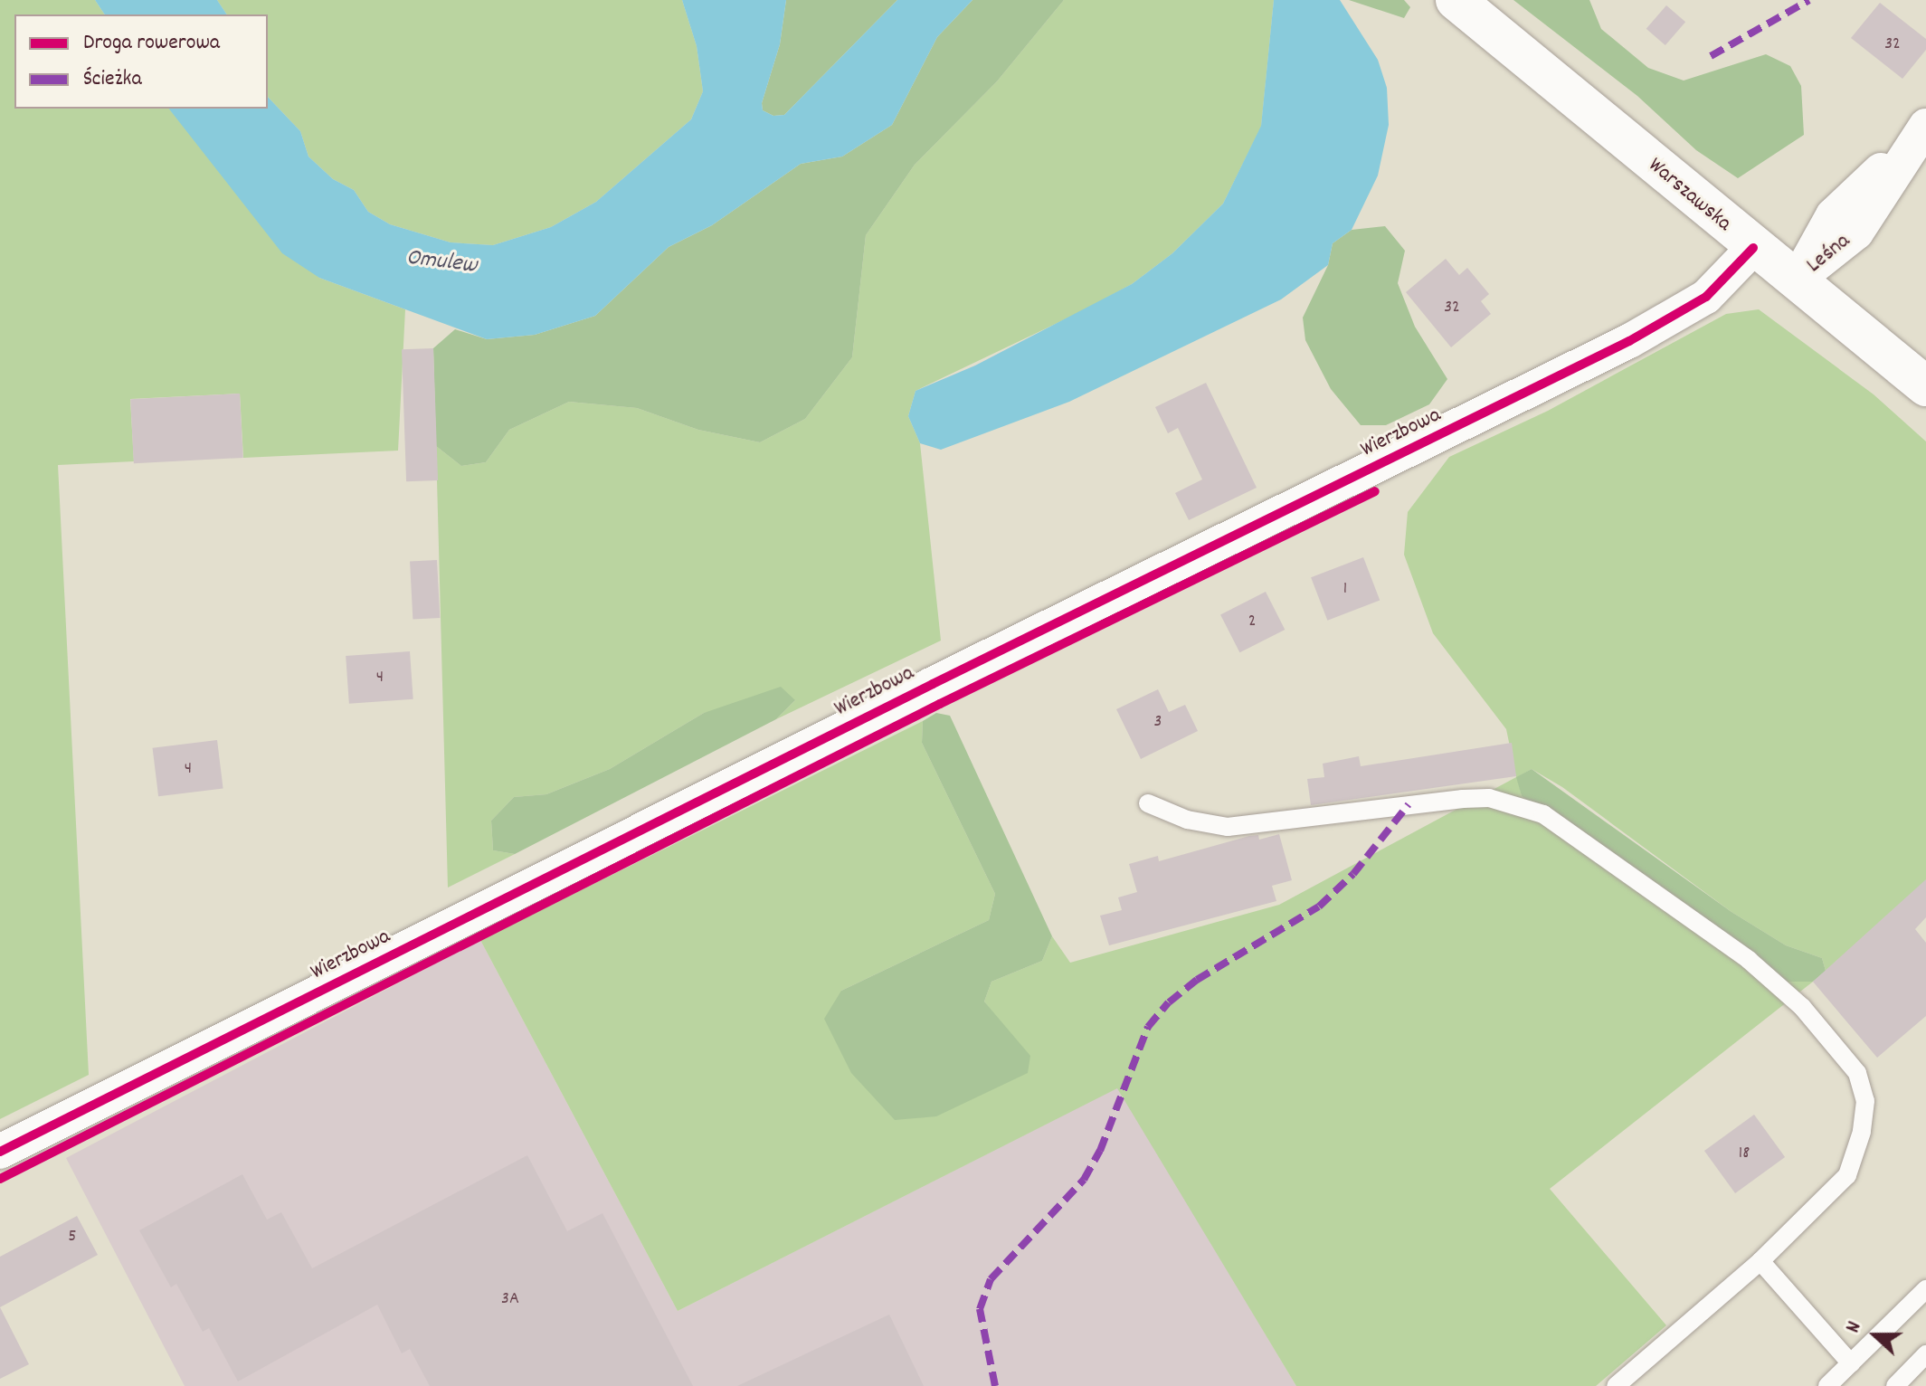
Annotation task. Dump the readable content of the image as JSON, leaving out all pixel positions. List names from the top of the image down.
{
  "streets": {
    "main road": ["Warszawska"],
    "street": ["Leśna", "Wierzbowa"]
  },
  "crossings": [
    ["Warszawska", "Leśna"],
    ["Warszawska", "Wierzbowa"]
  ],
  "water": ["Omulew"],
  "house_numbers": [
    "32",
    "32",
    "1",
    "2",
    "4",
    "3",
    "4",
    "18",
    "5",
    "3A"
  ],
  "legend": ["Droga rowerowa", "Ścieżka"],
  "north": "left"
}
